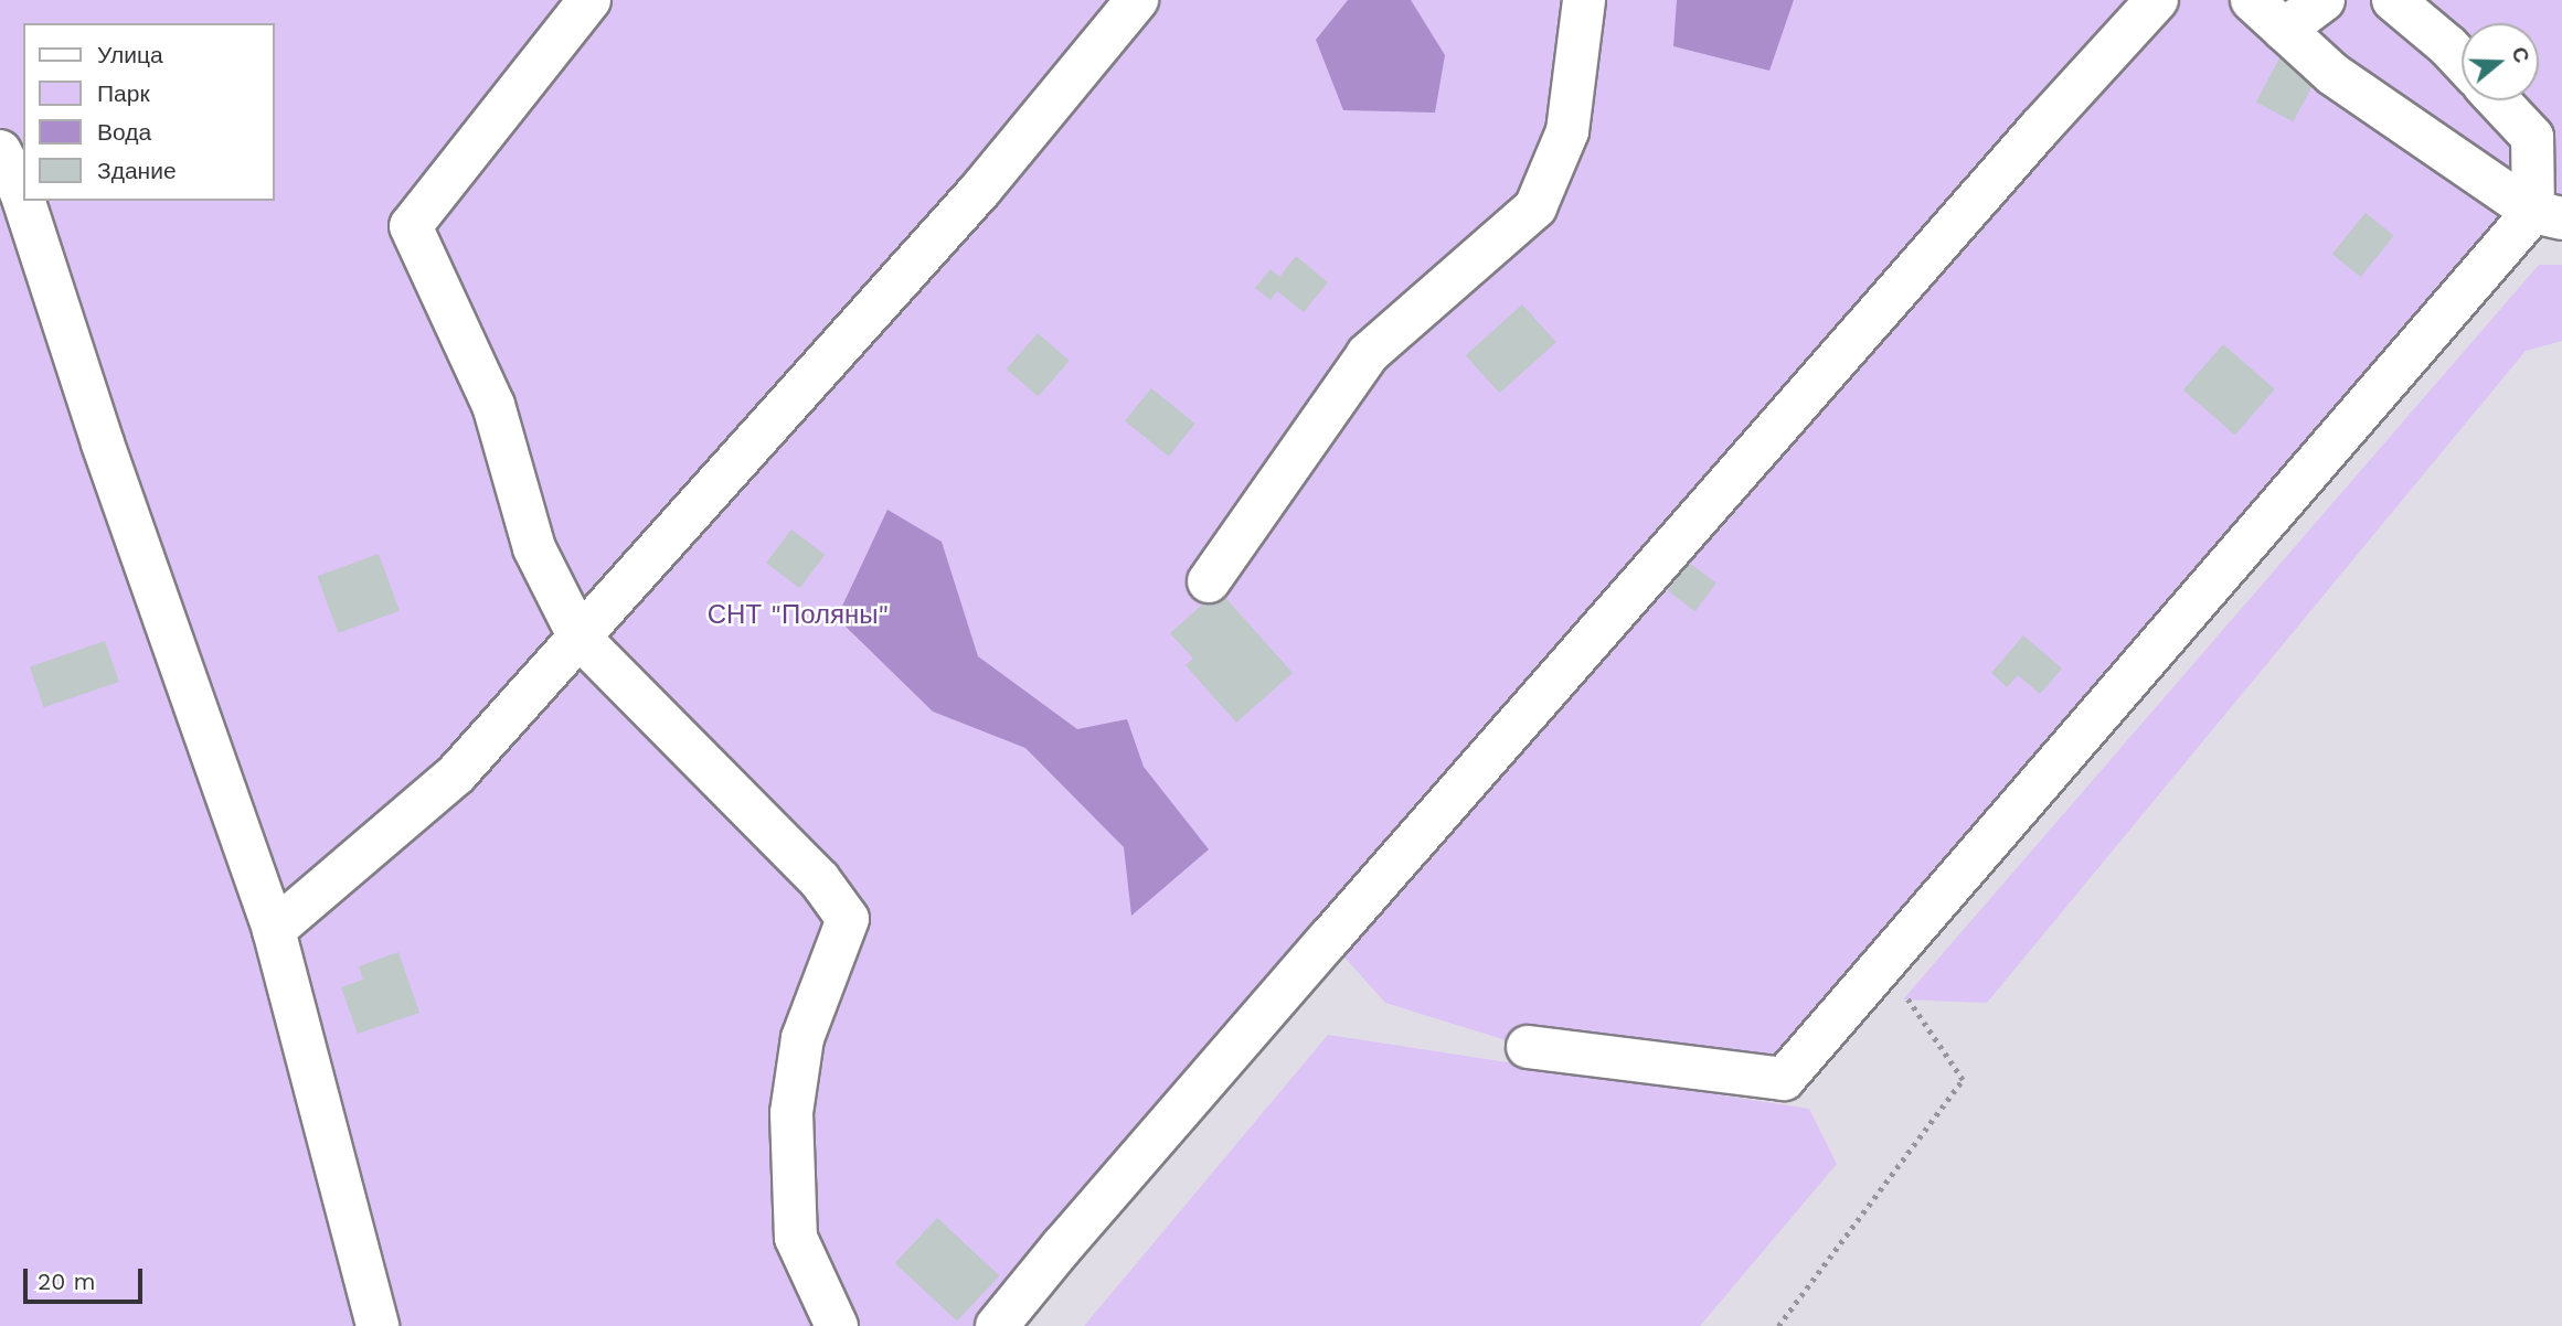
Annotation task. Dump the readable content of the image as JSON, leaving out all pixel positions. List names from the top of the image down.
{
  "parks": ["СНТ \"Поляны\""],
  "legend": [
    "Улица",
    "Парк",
    "Вода",
    "Здание"
  ],
  "scale_bar": "20 m",
  "north": "right"
}
